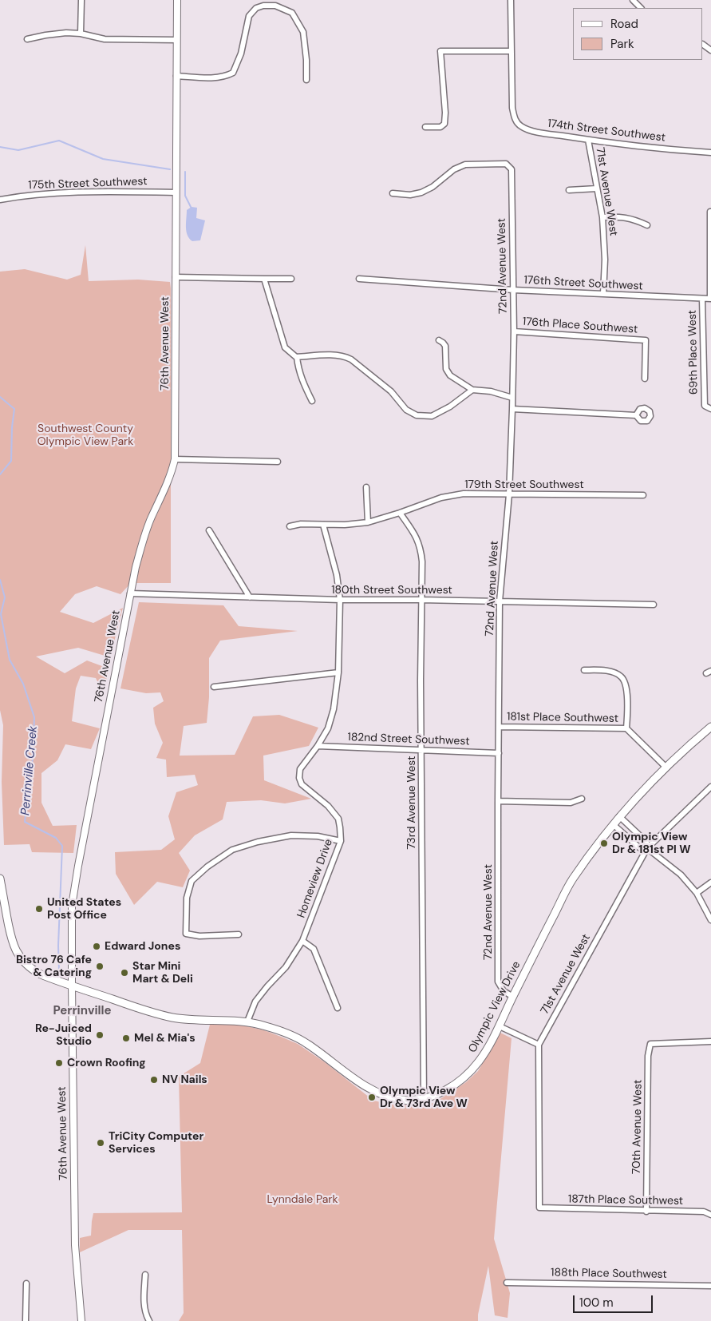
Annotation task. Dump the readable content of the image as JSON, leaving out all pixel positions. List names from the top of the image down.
{
  "streets": {
    "main road": ["Olympic View Drive"],
    "street": [
      "174th Street Southwest",
      "175th Street Southwest",
      "71st Avenue West",
      "72nd Avenue West",
      "176th Street Southwest",
      "176th Place Southwest",
      "76th Avenue West",
      "69th Place West",
      "179th Street Southwest",
      "180th Street Southwest",
      "181st Place Southwest",
      "182nd Street Southwest",
      "73rd Avenue West",
      "Homeview Drive",
      "70th Avenue West",
      "187th Place Southwest",
      "188th Place Southwest"
    ]
  },
  "crossings": [
    ["174th Street Southwest", "71st Avenue West"],
    ["175th Street Southwest", "76th Avenue West"],
    ["71st Avenue West", "176th Street Southwest"],
    ["71st Avenue West", "187th Place Southwest"],
    ["72nd Avenue West", "176th Street Southwest"],
    ["72nd Avenue West", "176th Place Southwest"],
    ["72nd Avenue West", "179th Street Southwest"],
    ["72nd Avenue West", "180th Street Southwest"],
    ["72nd Avenue West", "181st Place Southwest"],
    ["72nd Avenue West", "182nd Street Southwest"],
    ["72nd Avenue West", "Olympic View Drive"],
    ["176th Street Southwest", "69th Place West"],
    ["76th Avenue West", "180th Street Southwest"],
    ["76th Avenue West", "Olympic View Drive"],
    ["179th Street Southwest", "73rd Avenue West"],
    ["179th Street Southwest", "Homeview Drive"],
    ["180th Street Southwest", "73rd Avenue West"],
    ["180th Street Southwest", "Homeview Drive"],
    ["182nd Street Southwest", "73rd Avenue West"],
    ["182nd Street Southwest", "Homeview Drive"],
    ["73rd Avenue West", "Olympic View Drive"],
    ["Homeview Drive", "Olympic View Drive"],
    ["70th Avenue West", "187th Place Southwest"]
  ],
  "districts": ["Perrinville"],
  "water": ["Perrinville Creek"],
  "parks": ["Southwest County Olympic View Park", "Lynndale Park"],
  "places": [
    "Olympic View Dr & 181st Pl W",
    "United States Post Office",
    "Edward Jones",
    "Bistro 76 Cafe & Catering",
    "Star Mini Mart & Deli",
    "Re-Juiced Studio",
    "Mel & Mia's",
    "Crown Roofing",
    "NV Nails",
    "Olympic View Dr & 73rd Ave W",
    "TriCity Computer Services"
  ],
  "legend": ["Road", "Park"],
  "scale_bar": "100 m"
}
